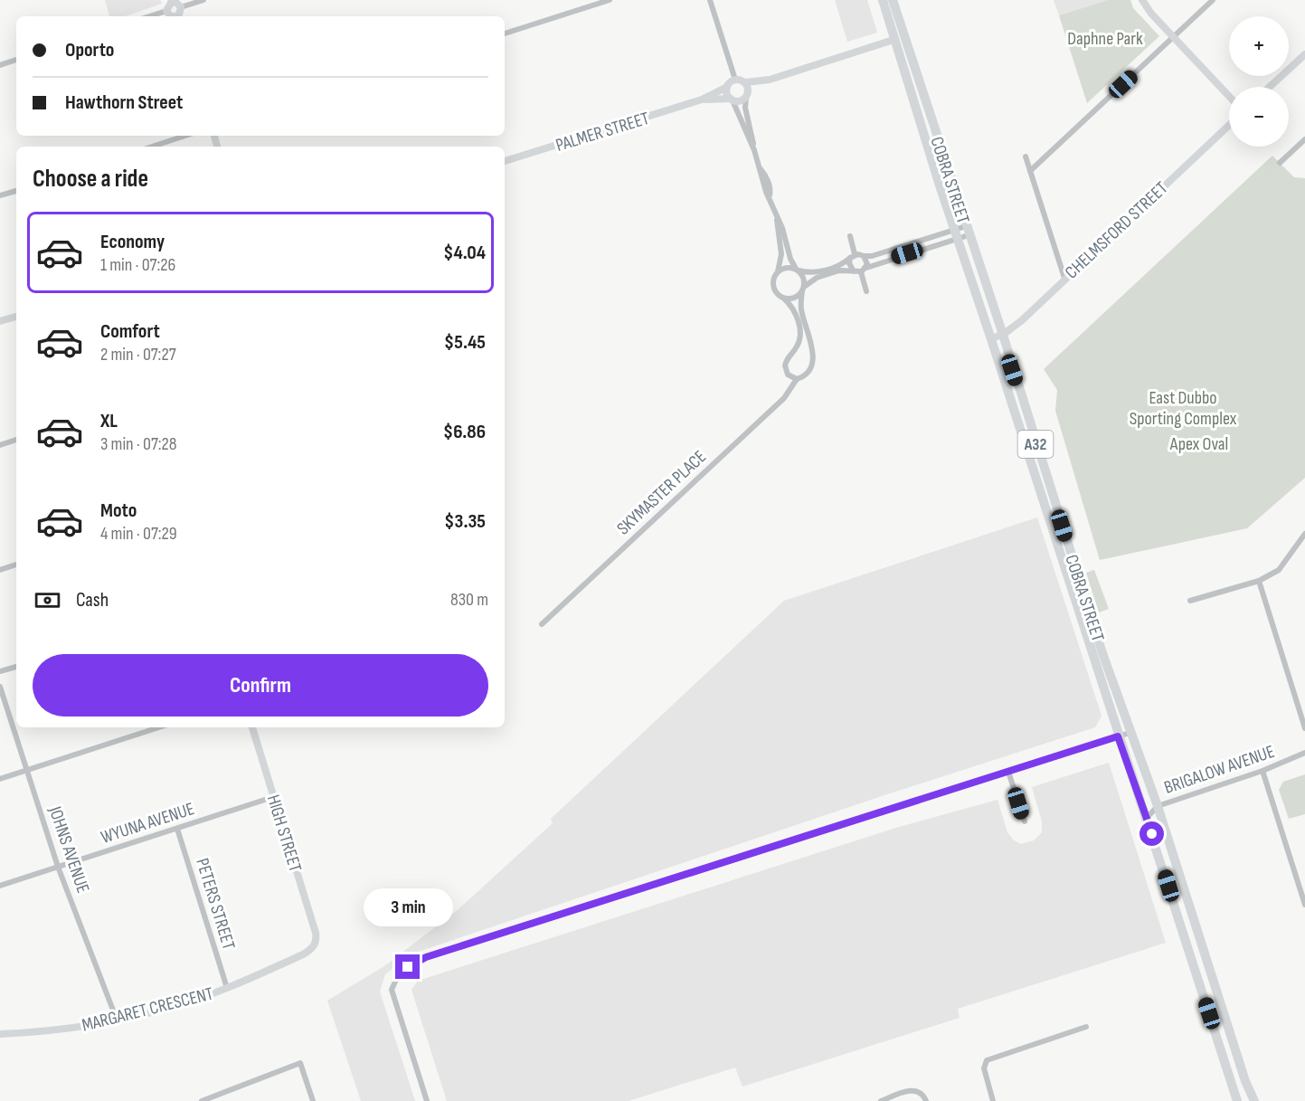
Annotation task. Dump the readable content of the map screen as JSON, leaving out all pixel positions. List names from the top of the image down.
{
  "streets": {
    "highway": ["COBRA STREET", "A32"],
    "street": [
      "PALMER STREET",
      "CHELMSFORD STREET",
      "SKYMASTER PLACE",
      "BRIGALOW AVENUE",
      "WYUNA AVENUE",
      "HIGH STREET",
      "JOHNS AVENUE",
      "PETERS STREET",
      "MARGARET CRESCENT"
    ]
  },
  "crossings": [
    ["COBRA STREET", "CHELMSFORD STREET"],
    ["COBRA STREET", "BRIGALOW AVENUE"],
    ["WYUNA AVENUE", "HIGH STREET"],
    ["WYUNA AVENUE", "JOHNS AVENUE"],
    ["WYUNA AVENUE", "PETERS STREET"],
    ["HIGH STREET", "MARGARET CRESCENT"],
    ["JOHNS AVENUE", "MARGARET CRESCENT"],
    ["PETERS STREET", "MARGARET CRESCENT"]
  ],
  "parks": ["Daphne Park", "East Dubbo Sporting Complex", "Apex Oval"],
  "page": {
    "map_buttons": ["+", "−"],
    "banner": ["Oporto", "Hawthorn Street"],
    "heading": "Choose a ride",
    "list": [
      {
        "name": "Economy",
        "note": "1 min · 07:26",
        "value": "$4.04"
      },
      {
        "name": "Comfort",
        "note": "2 min · 07:27",
        "value": "$5.45"
      },
      {
        "name": "XL",
        "note": "3 min · 07:28",
        "value": "$6.86"
      },
      {
        "name": "Moto",
        "note": "4 min · 07:29",
        "value": "$3.35"
      }
    ],
    "pay": ["Cash", "830 m"],
    "buttons": "Confirm",
    "bubble": "3 min"
  }
}
